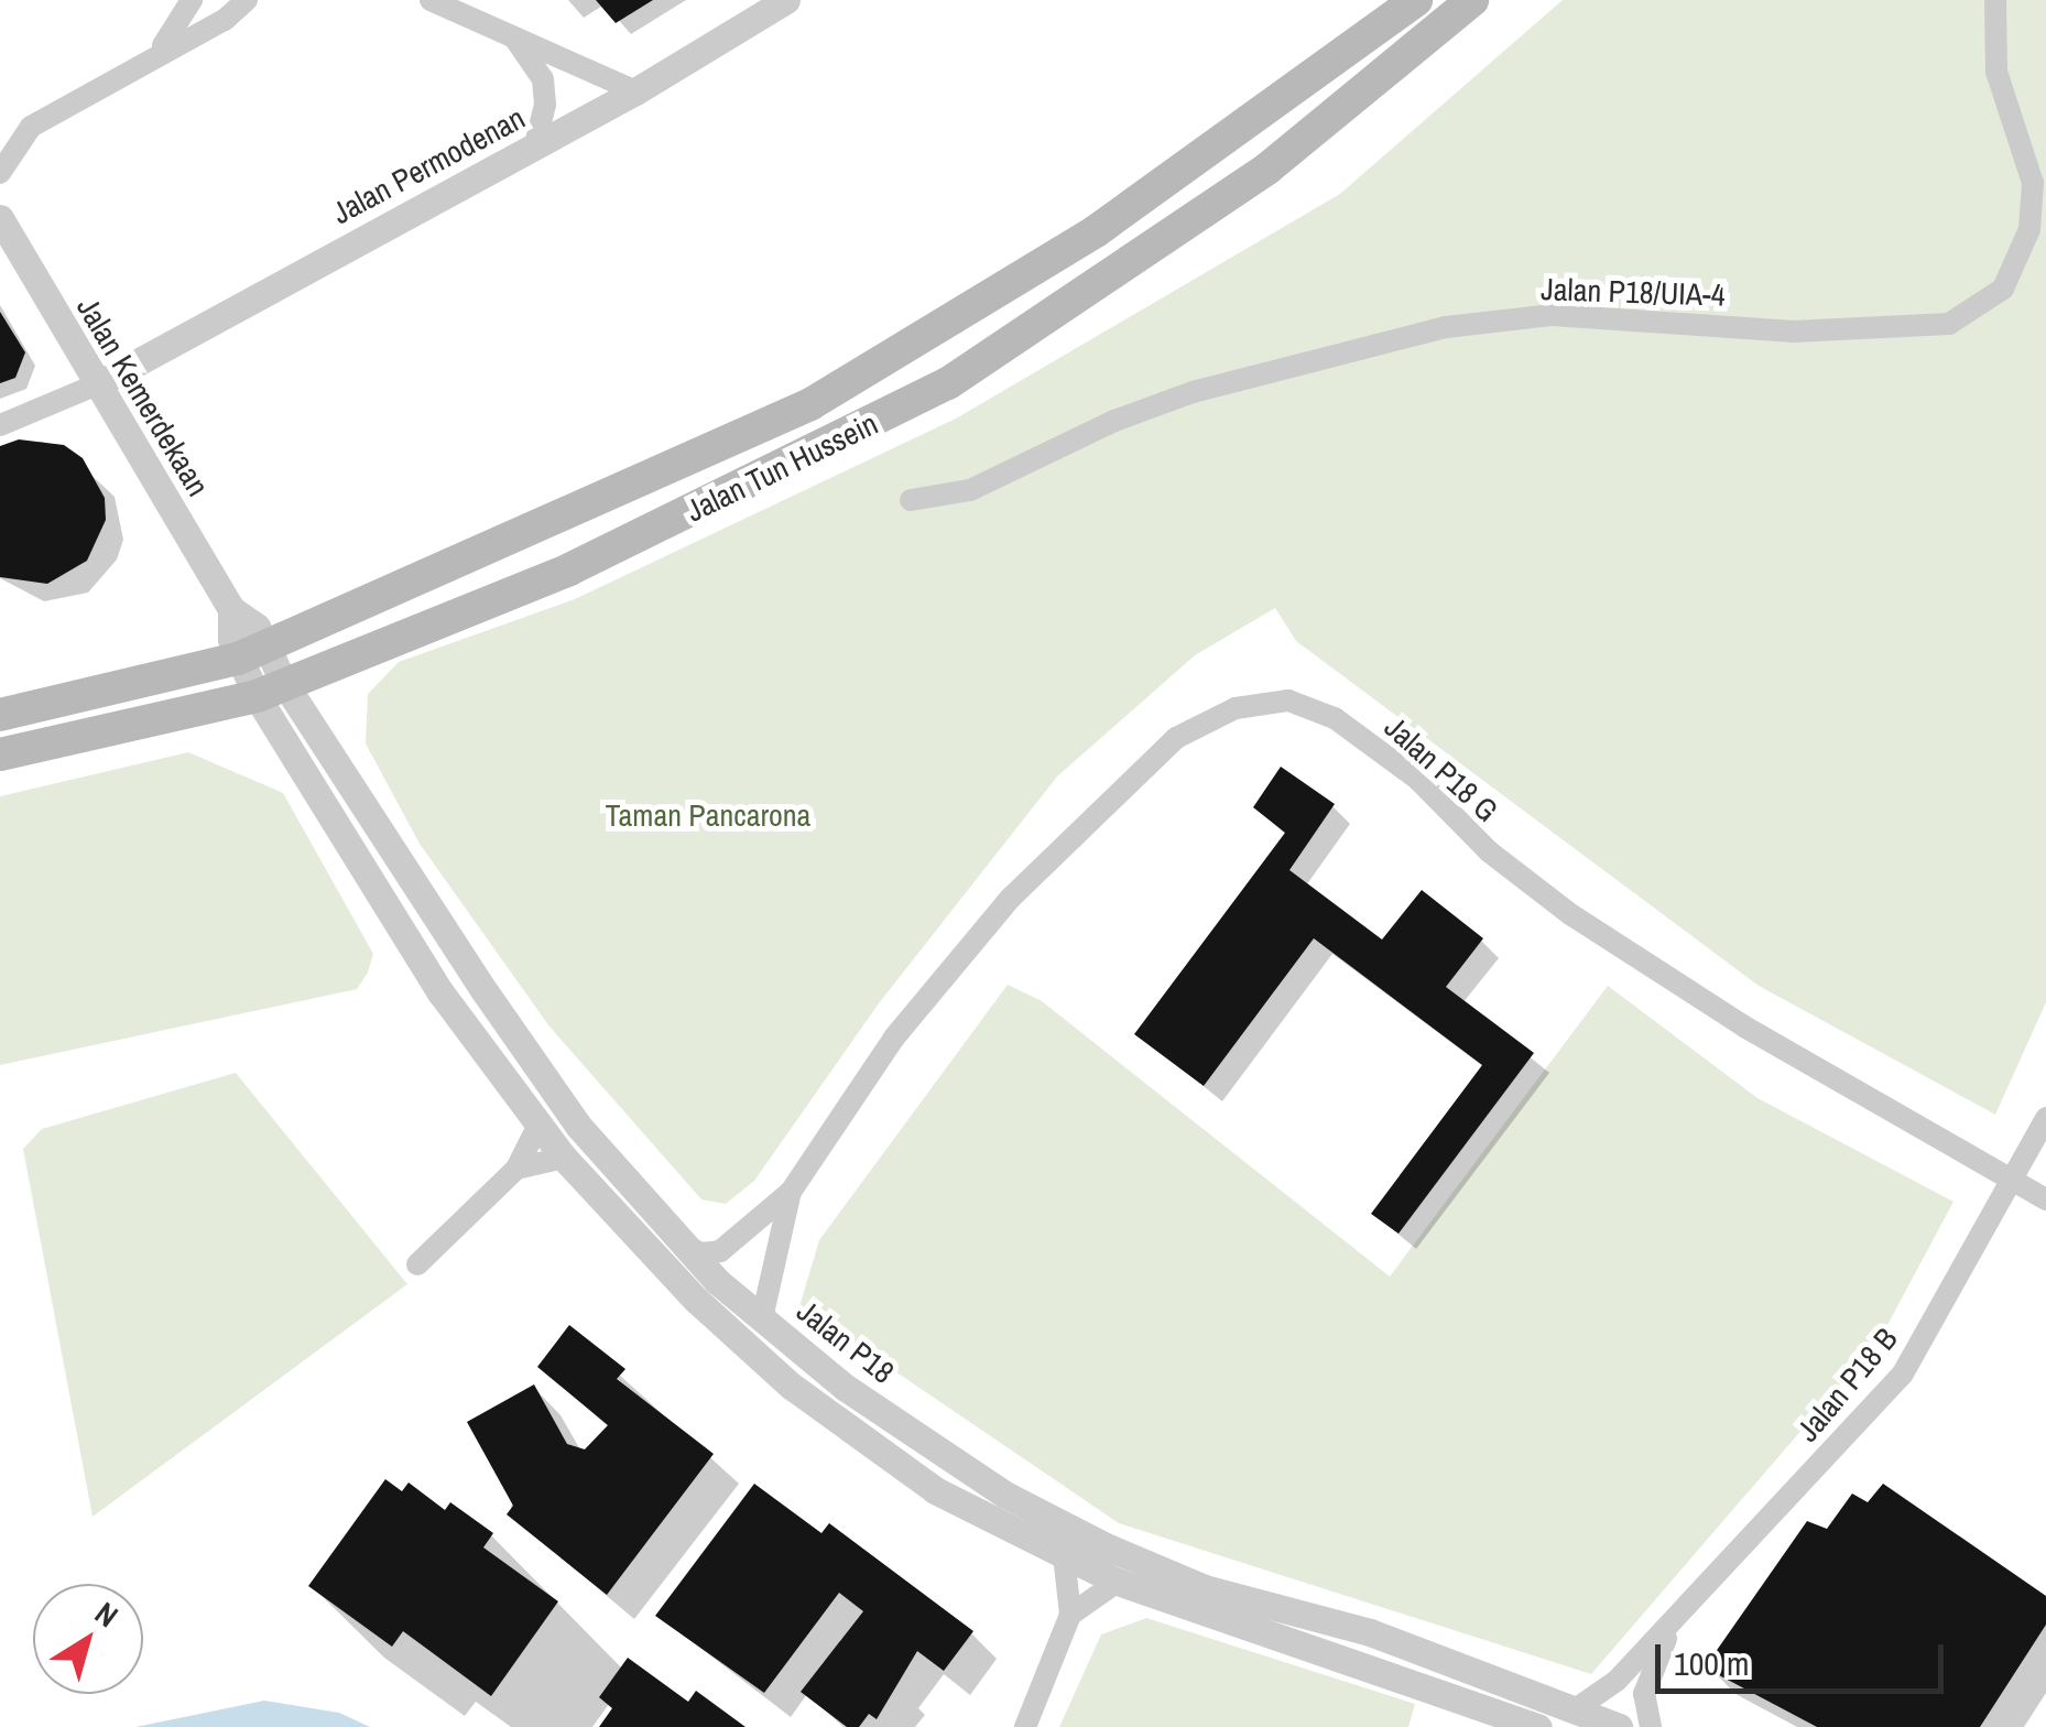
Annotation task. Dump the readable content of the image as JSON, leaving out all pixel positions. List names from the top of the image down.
{
  "streets": {
    "main road": ["Jalan Tun Hussein"],
    "street": [
      "Jalan Permodenan",
      "Jalan P18/UIA-4",
      "Jalan Kemerdekaan",
      "Jalan P18 G",
      "Jalan P18",
      "Jalan P18 B"
    ]
  },
  "crossings": [
    ["Jalan Permodenan", "Jalan Kemerdekaan"],
    ["Jalan Kemerdekaan", "Jalan Tun Hussein"],
    ["Jalan Tun Hussein", "Jalan P18"],
    ["Jalan P18 G", "Jalan P18"],
    ["Jalan P18 G", "Jalan P18 B"],
    ["Jalan P18", "Jalan P18 B"]
  ],
  "parks": ["Taman Pancarona"],
  "scale_bar": "100 m",
  "north": "top right"
}
